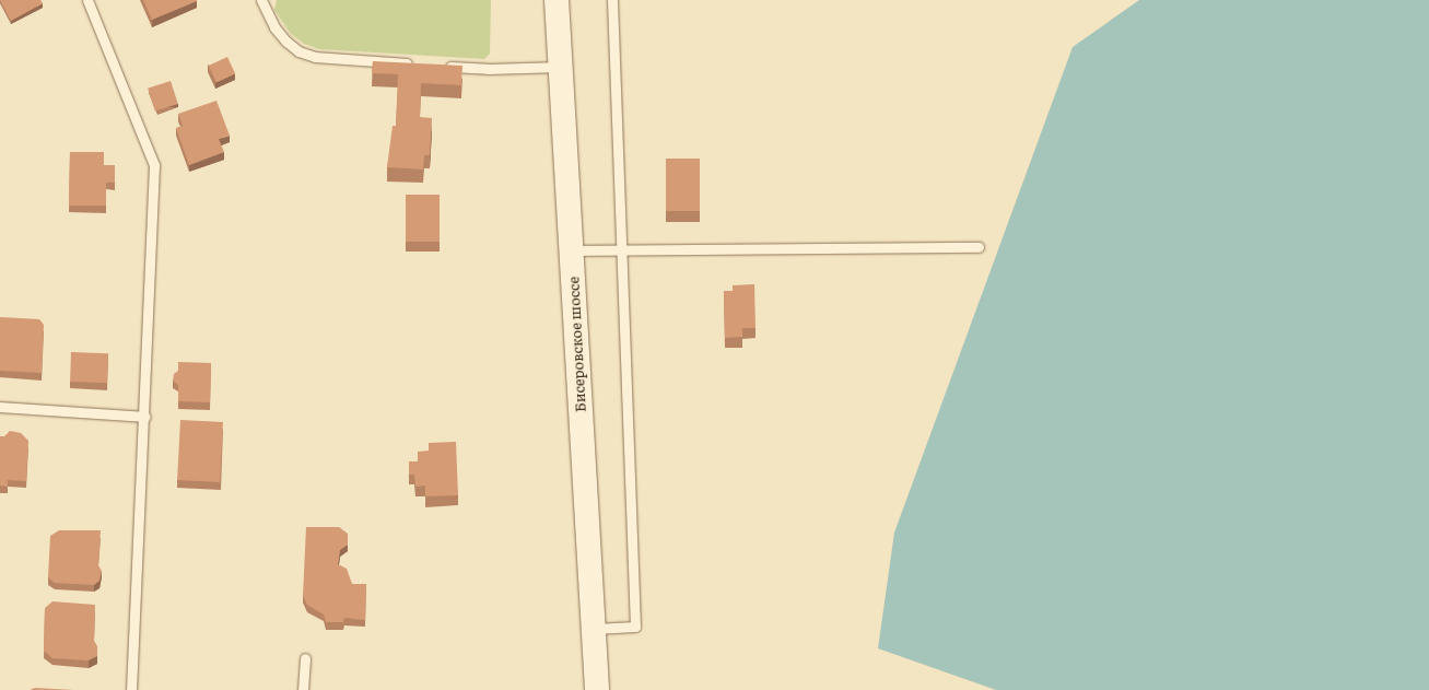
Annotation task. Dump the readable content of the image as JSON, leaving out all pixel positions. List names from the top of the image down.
{
  "streets": {
    "main road": ["Бисеровское шоссе"]
  }
}
